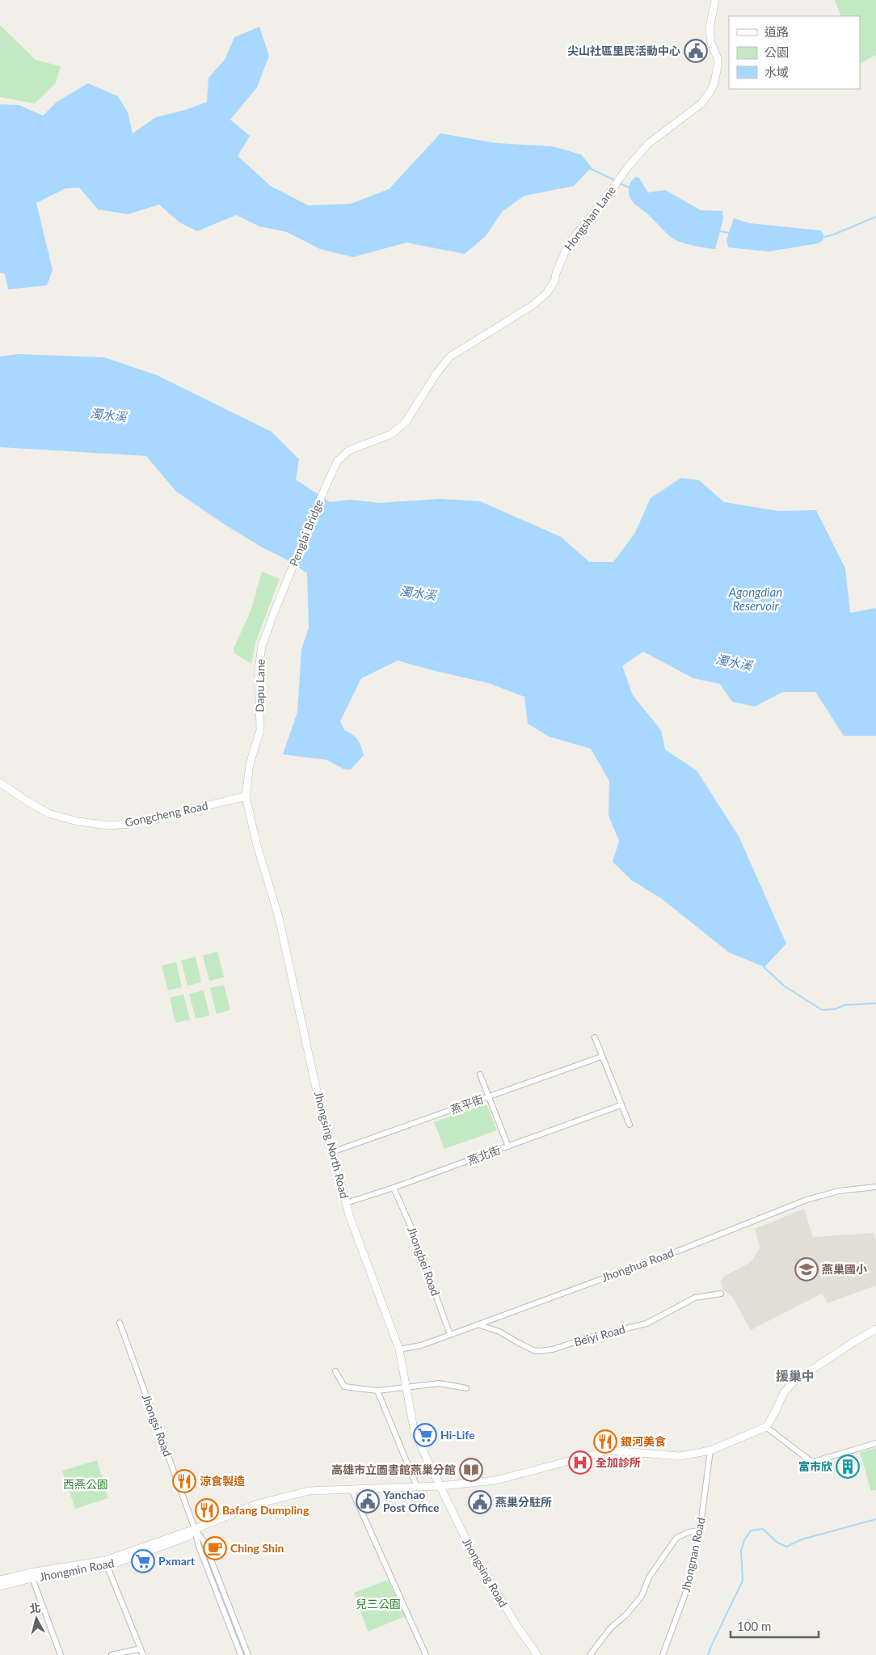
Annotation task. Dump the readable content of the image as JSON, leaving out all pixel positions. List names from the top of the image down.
{
  "streets": {
    "street": [
      "Hongshan Lane",
      "Penglai Bridge",
      "Dapu Lane",
      "Gongcheng Road",
      "燕平街",
      "Jhongsing North Road",
      "燕北街",
      "Jhongbei Road",
      "Jhonghua Road",
      "Beiyi Road",
      "Jhongsi Road",
      "Jhongnan Road",
      "Jhongmin Road",
      "Jhongsing Road"
    ]
  },
  "crossings": [
    ["Hongshan Lane", "Penglai Bridge"],
    ["Penglai Bridge", "Dapu Lane"],
    ["Dapu Lane", "Gongcheng Road"],
    ["Dapu Lane", "Jhongsing North Road"],
    ["Gongcheng Road", "Jhongsing North Road"],
    ["燕平街", "Jhongsing North Road"],
    ["Jhongsing North Road", "燕北街"],
    ["Jhongsing North Road", "Jhonghua Road"],
    ["Jhongsing North Road", "Jhongmin Road"],
    ["Jhongsing North Road", "Jhongsing Road"],
    ["燕北街", "Jhongbei Road"],
    ["Jhongbei Road", "Jhonghua Road"],
    ["Jhonghua Road", "Beiyi Road"],
    ["Jhongsi Road", "Jhongmin Road"],
    ["Jhongnan Road", "Jhongmin Road"],
    ["Jhongmin Road", "Jhongsing Road"]
  ],
  "districts": ["援巢中"],
  "water": ["濁水溪", "Agongdian Reservoir"],
  "parks": ["西燕公園", "兒三公園"],
  "places": {
    "public building": ["尖山社區里民活動中心", "Yanchao Post Office", "燕巢分駐所"],
    "school or university": ["燕巢國小"],
    "supermarket": ["Hi-Life", "Pxmart"],
    "restaurant": ["銀河美食", "涼食製造", "Bafang Dumpling"],
    "hospital": ["全加診所"],
    "building": ["富市欣"],
    "library": ["高雄市立圖書館燕巢分館"],
    "cafe": ["Ching Shin"]
  },
  "legend": ["道路", "公園", "水域"],
  "scale_bar": "100 m",
  "north": "top"
}
